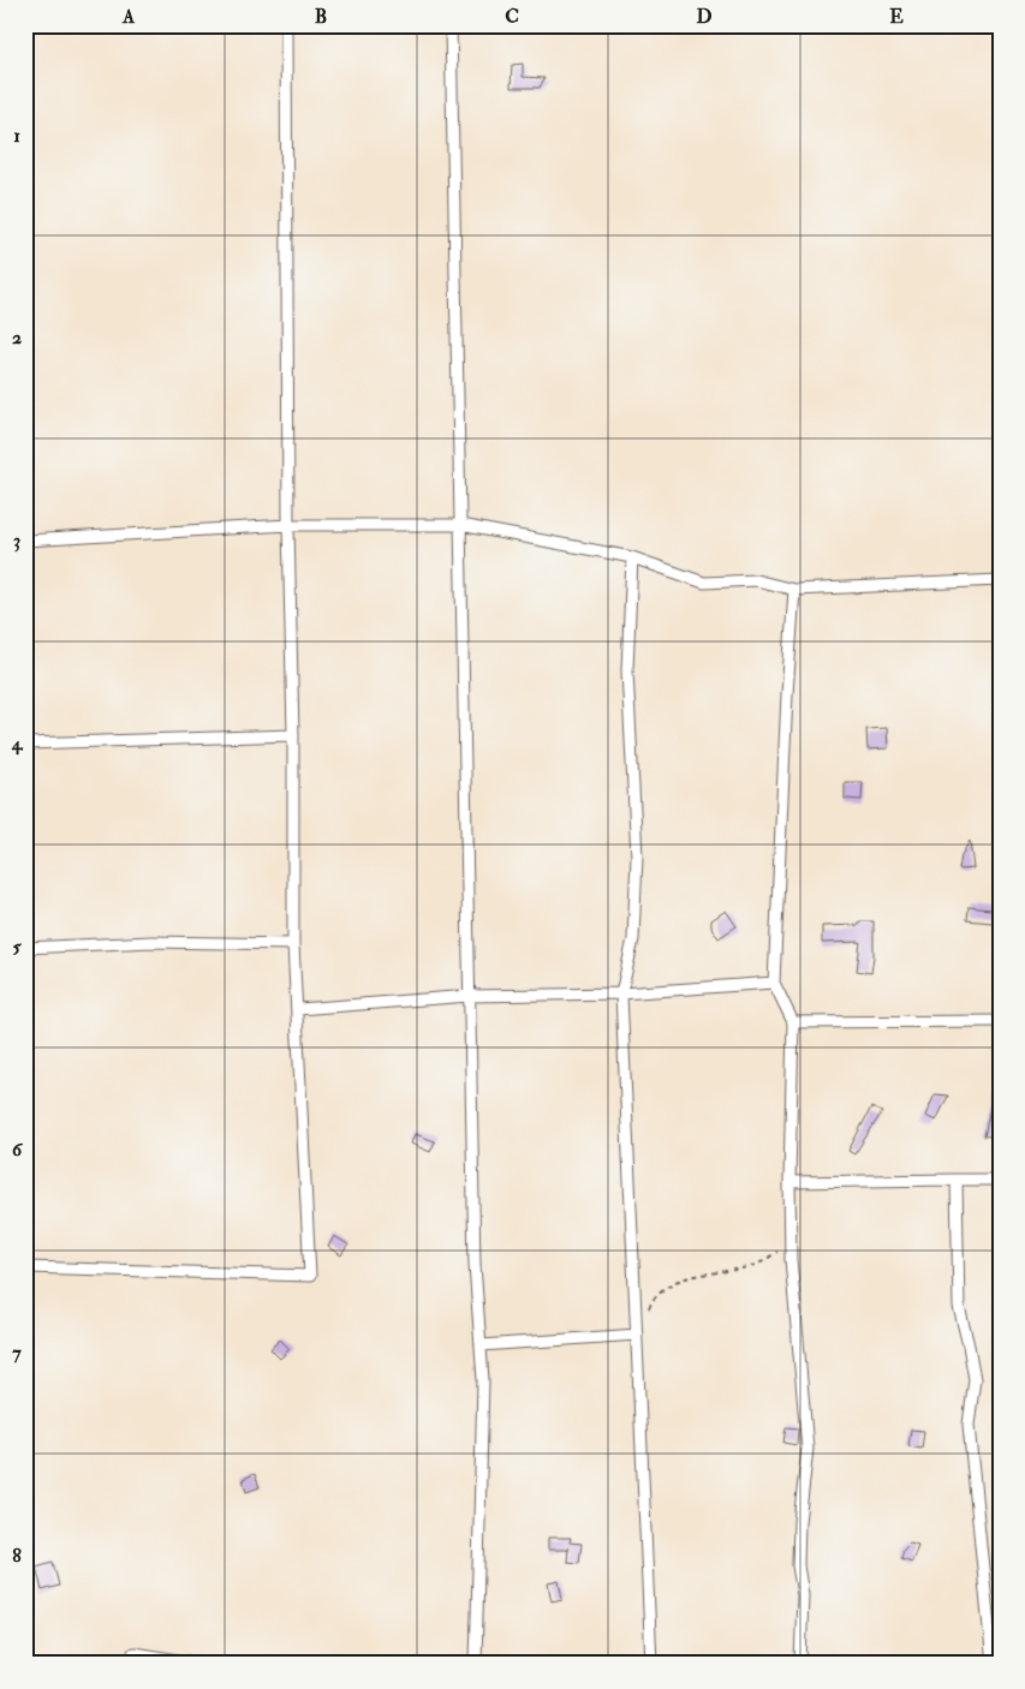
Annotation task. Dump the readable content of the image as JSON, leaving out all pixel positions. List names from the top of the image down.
{
  "grid": {
    "columns": [
      "A",
      "B",
      "C",
      "D",
      "E"
    ],
    "rows": [
      "1",
      "2",
      "3",
      "4",
      "5",
      "6",
      "7",
      "8"
    ]
  }
}
